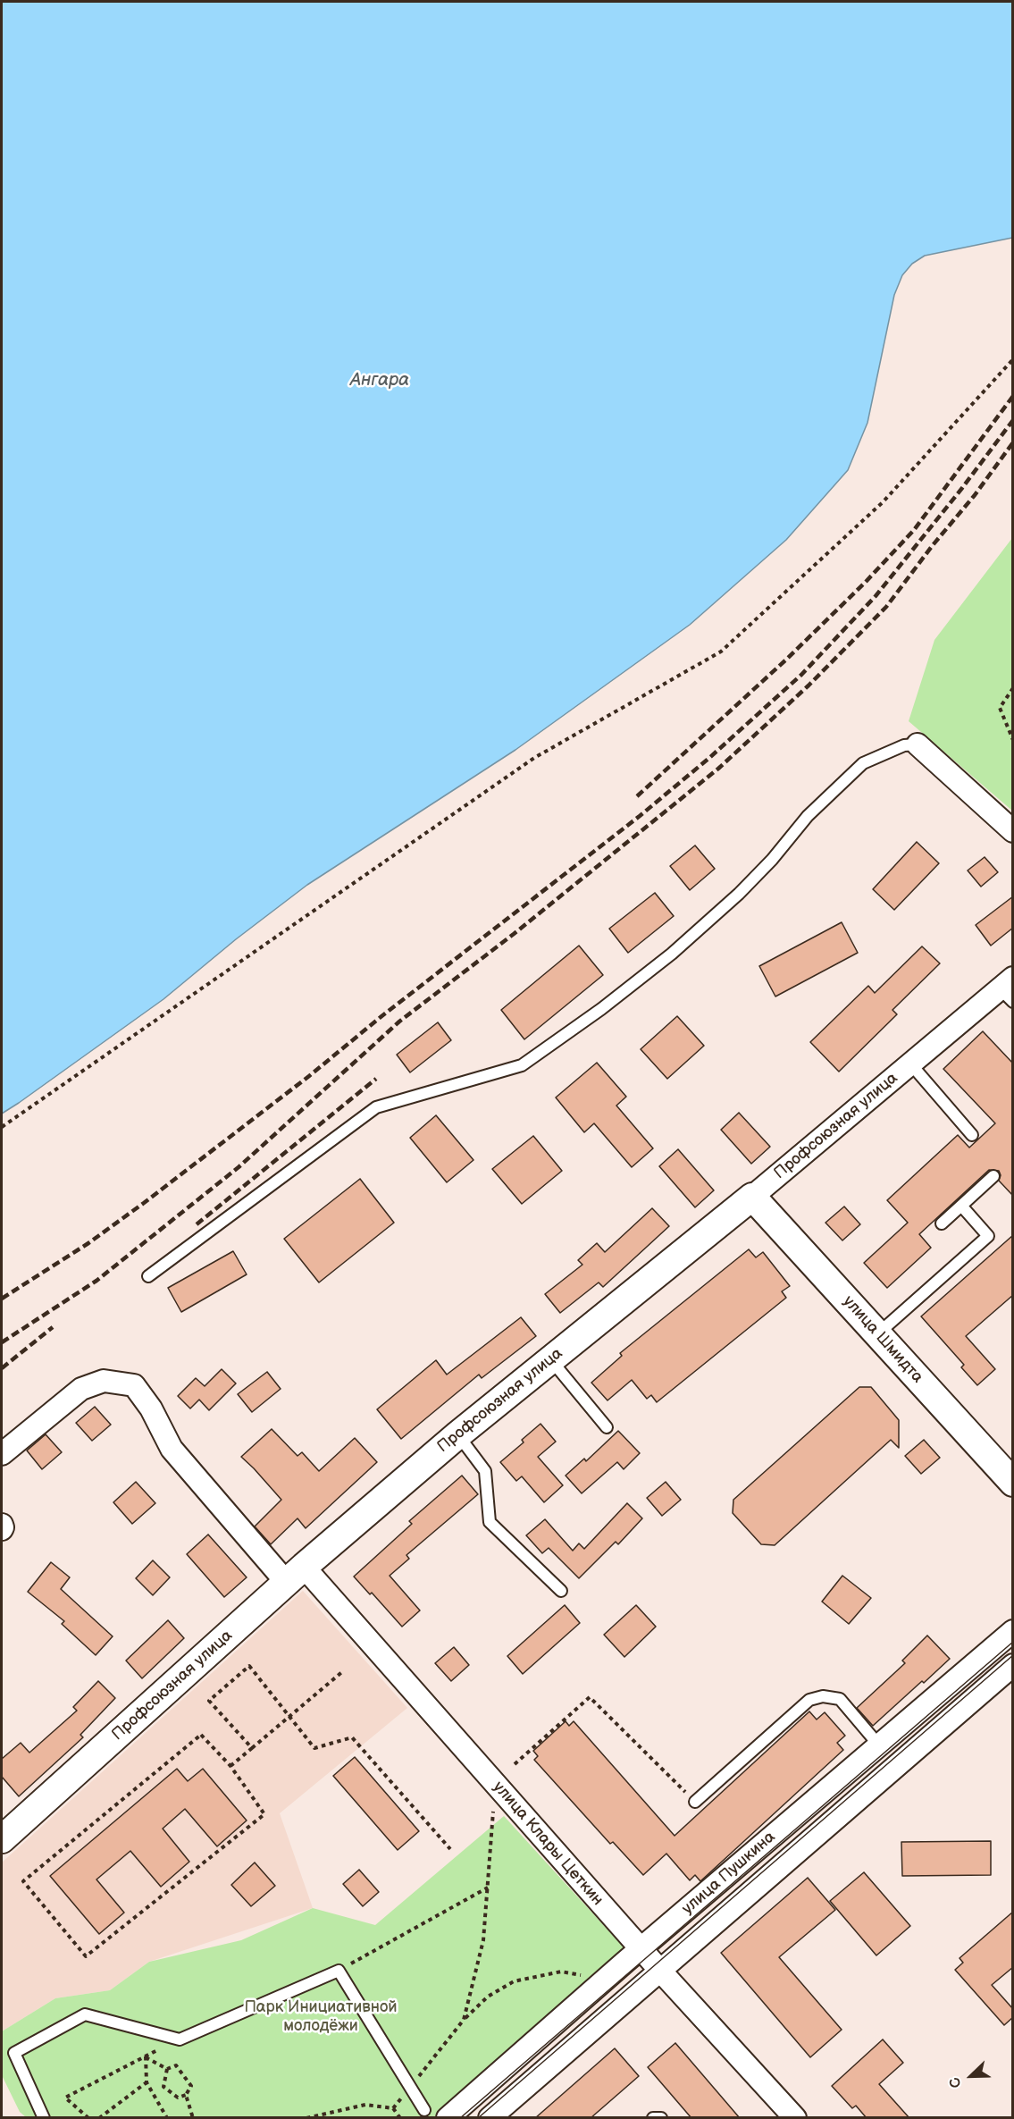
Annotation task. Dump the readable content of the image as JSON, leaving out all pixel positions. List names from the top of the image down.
{
  "streets": {
    "street": [
      "Профсоюзная улица",
      "улица Шмидта",
      "улица Клары Цеткин",
      "улица Пушкина"
    ]
  },
  "crossings": [
    ["Профсоюзная улица", "улица Шмидта"],
    ["Профсоюзная улица", "улица Клары Цеткин"],
    ["улица Клары Цеткин", "улица Пушкина"]
  ],
  "water": ["Ангара"],
  "parks": ["Парк Инициативной молодёжи"],
  "north": "bottom left"
}
